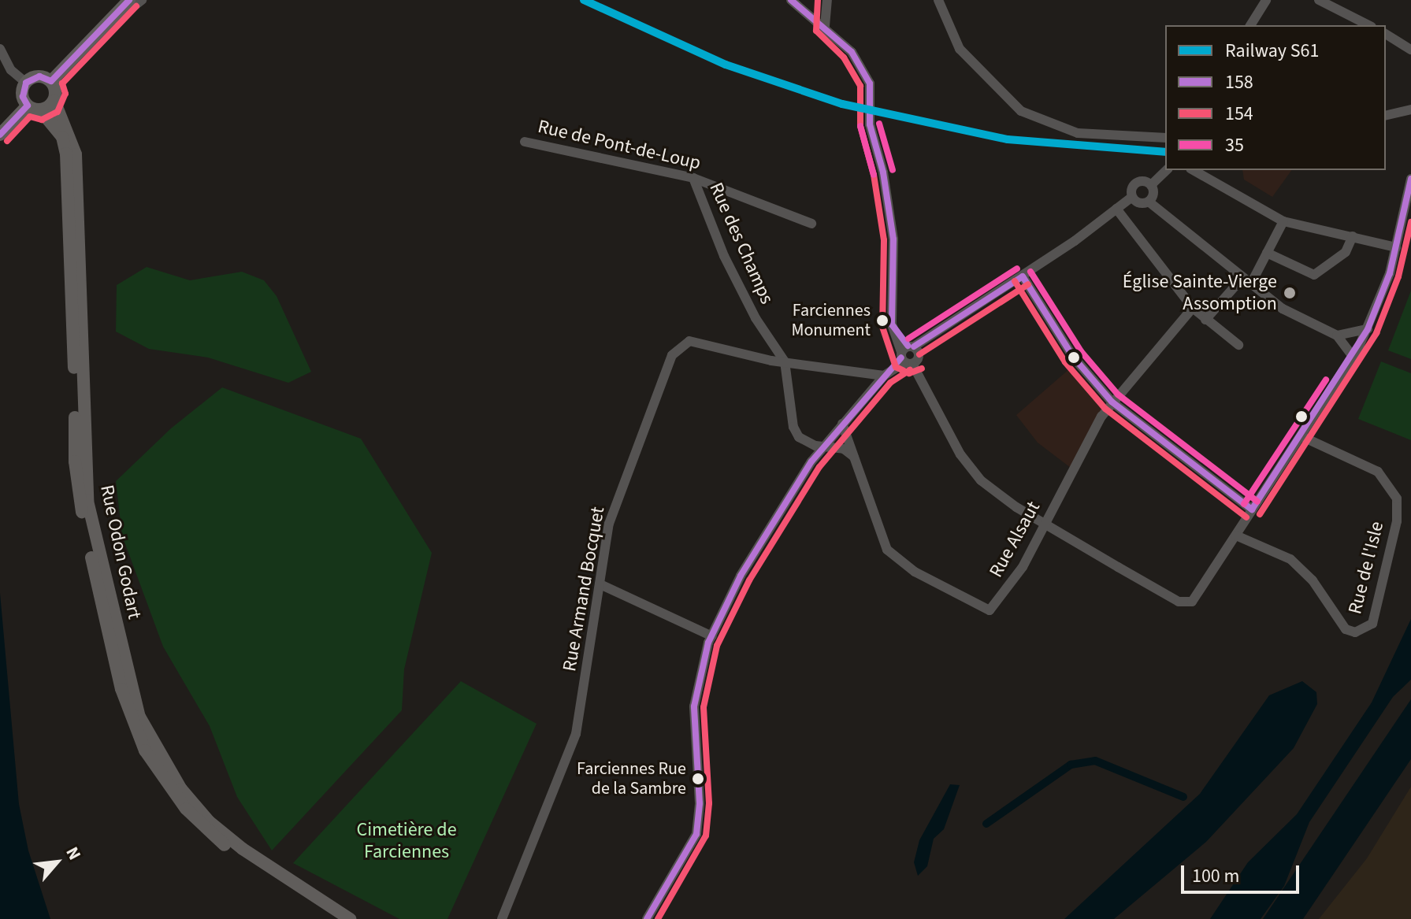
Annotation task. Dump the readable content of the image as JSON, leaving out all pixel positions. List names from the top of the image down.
{
  "streets": {
    "main road": ["Rue Odon Godart"],
    "street": [
      "Rue de Pont-de-Loup",
      "Rue des Champs",
      "Rue Alsaut",
      "Rue de l'Isle",
      "Rue Armand Bocquet"
    ]
  },
  "crossings": [
    ["Rue de Pont-de-Loup", "Rue des Champs"],
    ["Rue des Champs", "Rue Armand Bocquet"]
  ],
  "parks": ["Cimetière de Farciennes"],
  "places": ["Église Sainte-Vierge Assomption", "Farciennes Monument", "Farciennes Rue de la Sambre"],
  "lines": [
    "rail line S61",
    "transit line 158",
    "transit line 154",
    "transit line 35"
  ],
  "legend": [
    "Railway S61",
    "158",
    "154",
    "35"
  ],
  "scale_bar": "100 m",
  "north": "top right"
}
